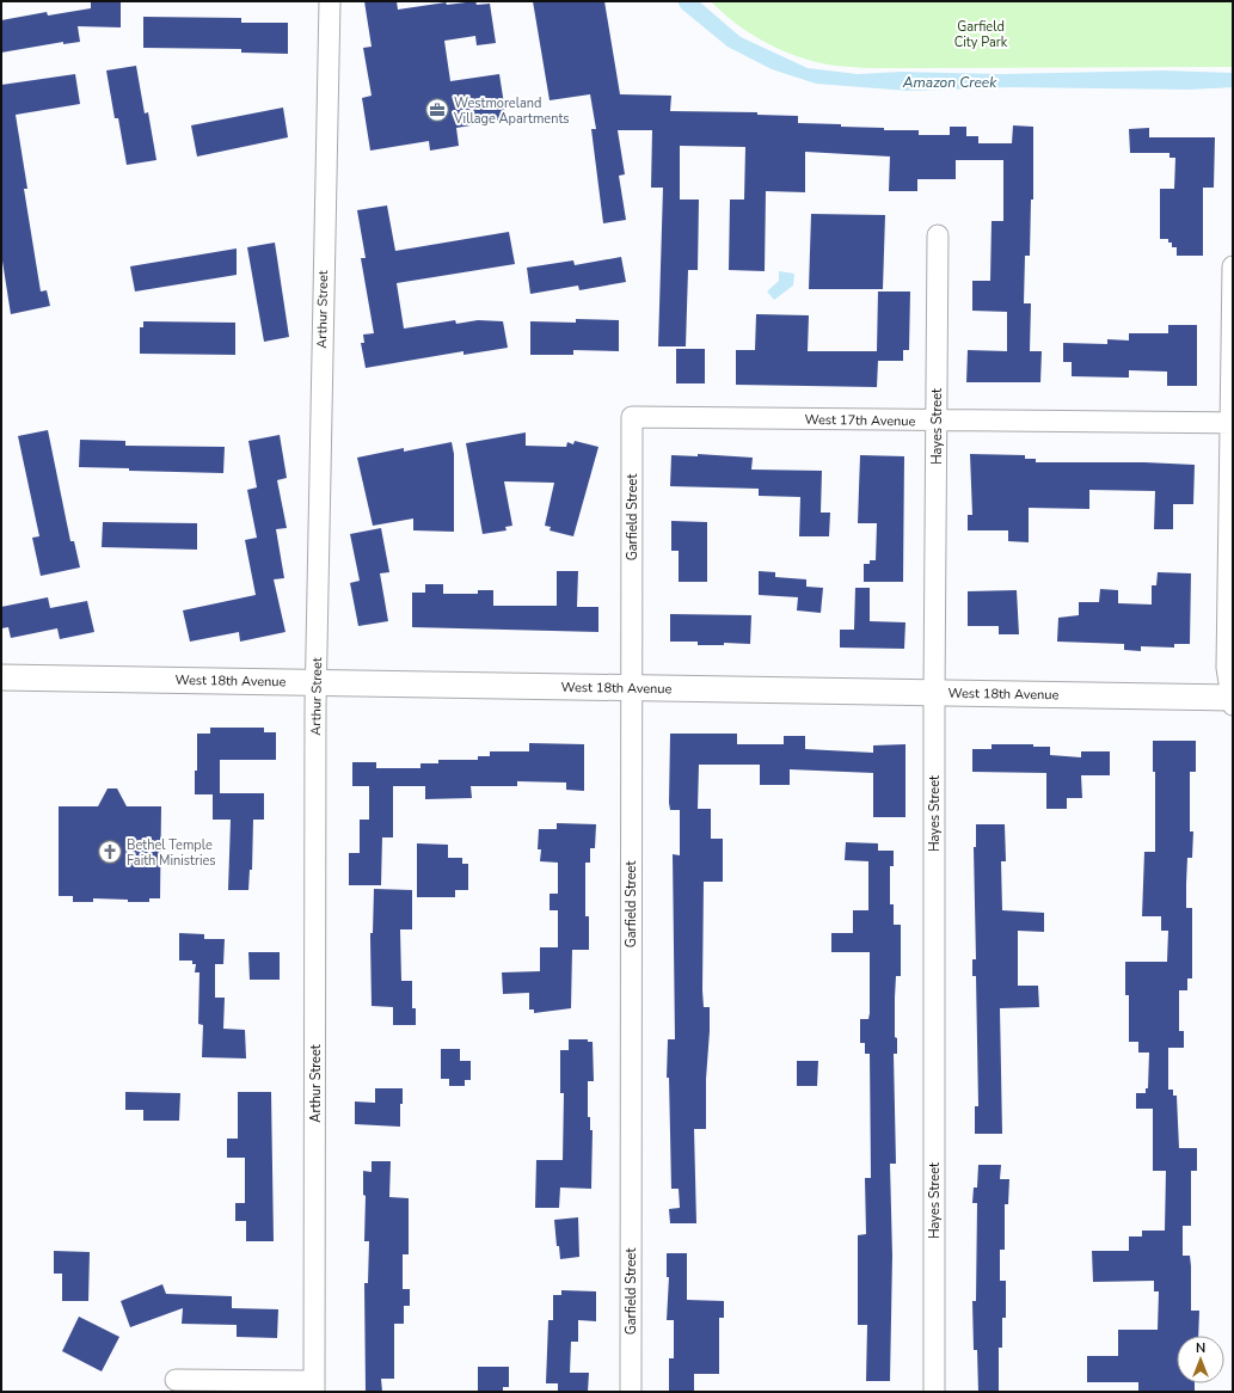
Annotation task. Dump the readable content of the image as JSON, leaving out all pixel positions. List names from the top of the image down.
{
  "streets": {
    "main road": ["West 18th Avenue"],
    "street": [
      "Arthur Street",
      "West 17th Avenue",
      "Hayes Street",
      "Garfield Street"
    ]
  },
  "crossings": [
    ["Arthur Street", "West 18th Avenue"],
    ["West 17th Avenue", "Hayes Street"],
    ["West 17th Avenue", "Garfield Street"],
    ["Hayes Street", "West 18th Avenue"],
    ["Garfield Street", "West 18th Avenue"]
  ],
  "water": ["Amazon Creek"],
  "parks": ["Garfield City Park"],
  "places": {
    "office": ["Westmoreland Village Apartments"],
    "church": ["Bethel Temple Faith Ministries"]
  },
  "north": "top"
}
